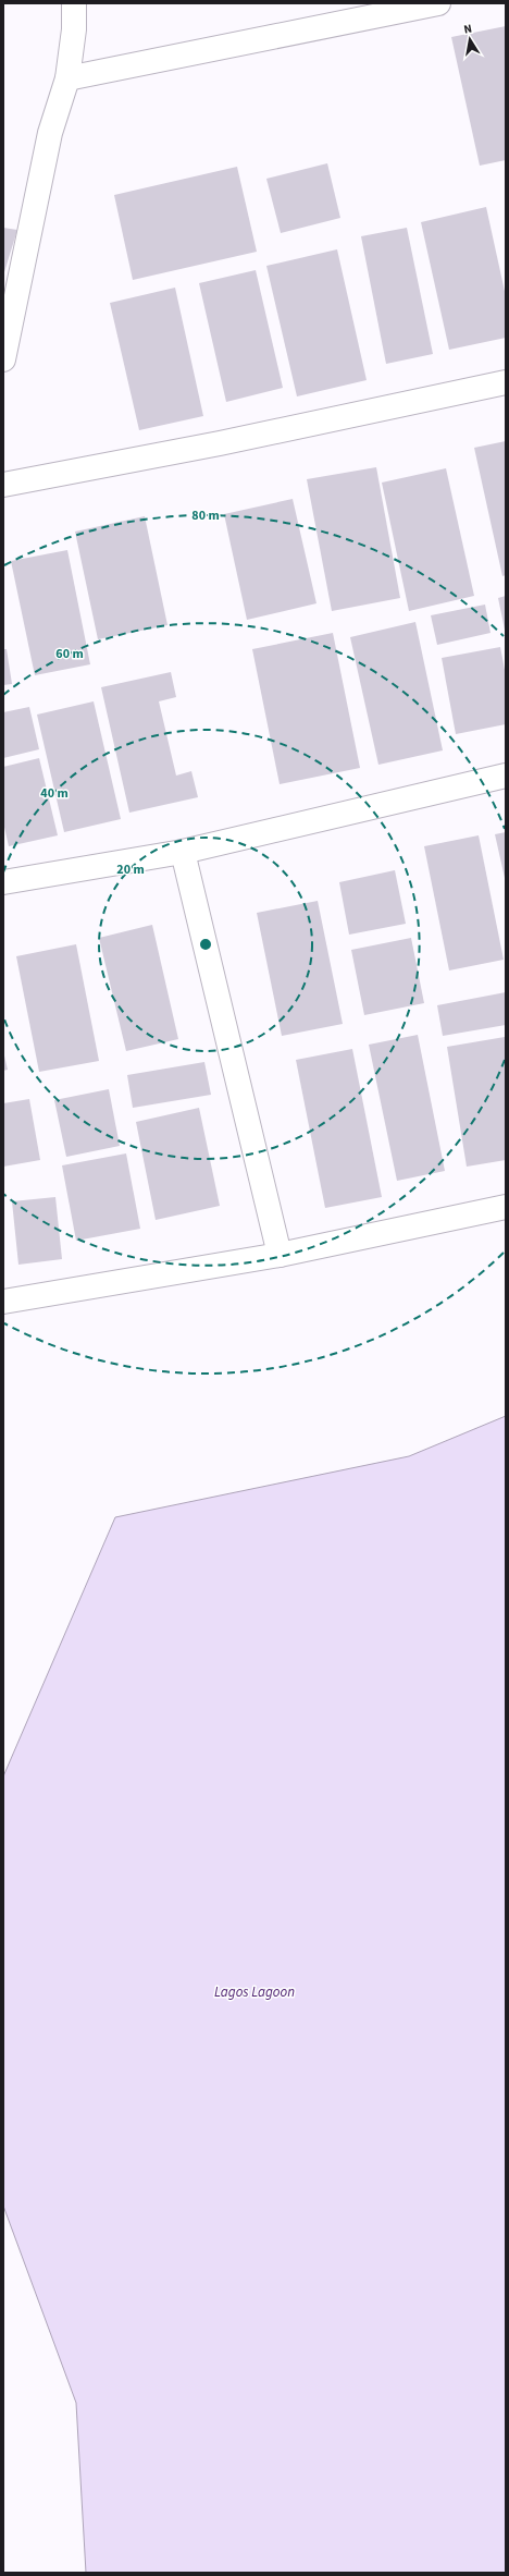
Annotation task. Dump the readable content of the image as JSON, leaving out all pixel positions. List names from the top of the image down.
{
  "water": ["Lagos Lagoon"],
  "north": "top",
  "rings": [
    "80 m",
    "60 m",
    "40 m",
    "20 m"
  ]
}
